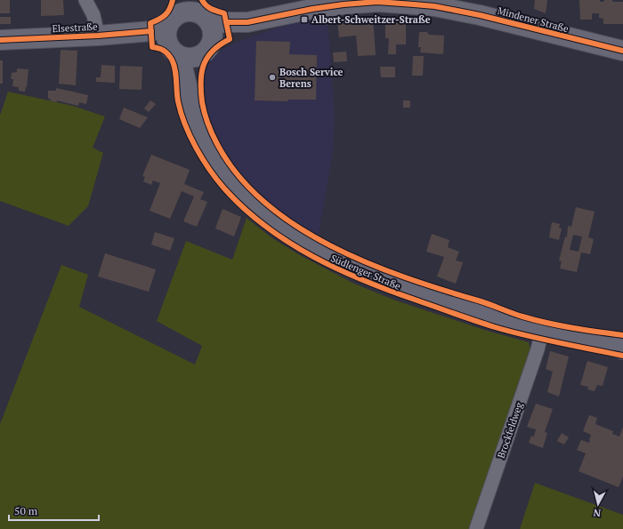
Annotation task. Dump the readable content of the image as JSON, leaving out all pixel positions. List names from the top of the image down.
{
  "streets": {
    "main road": ["Mindener Straße", "Elsestraße", "Südlenger Straße"],
    "street": ["Brockfeldweg"]
  },
  "crossings": [
    ["Mindener Straße", "Elsestraße"],
    ["Mindener Straße", "Südlenger Straße"],
    ["Elsestraße", "Südlenger Straße"],
    ["Südlenger Straße", "Brockfeldweg"]
  ],
  "places": {
    "transit": ["Albert-Schweitzer-Straße"],
    "other": ["Bosch Service Berens"]
  },
  "scale_bar": "50 m",
  "north": "bottom"
}
